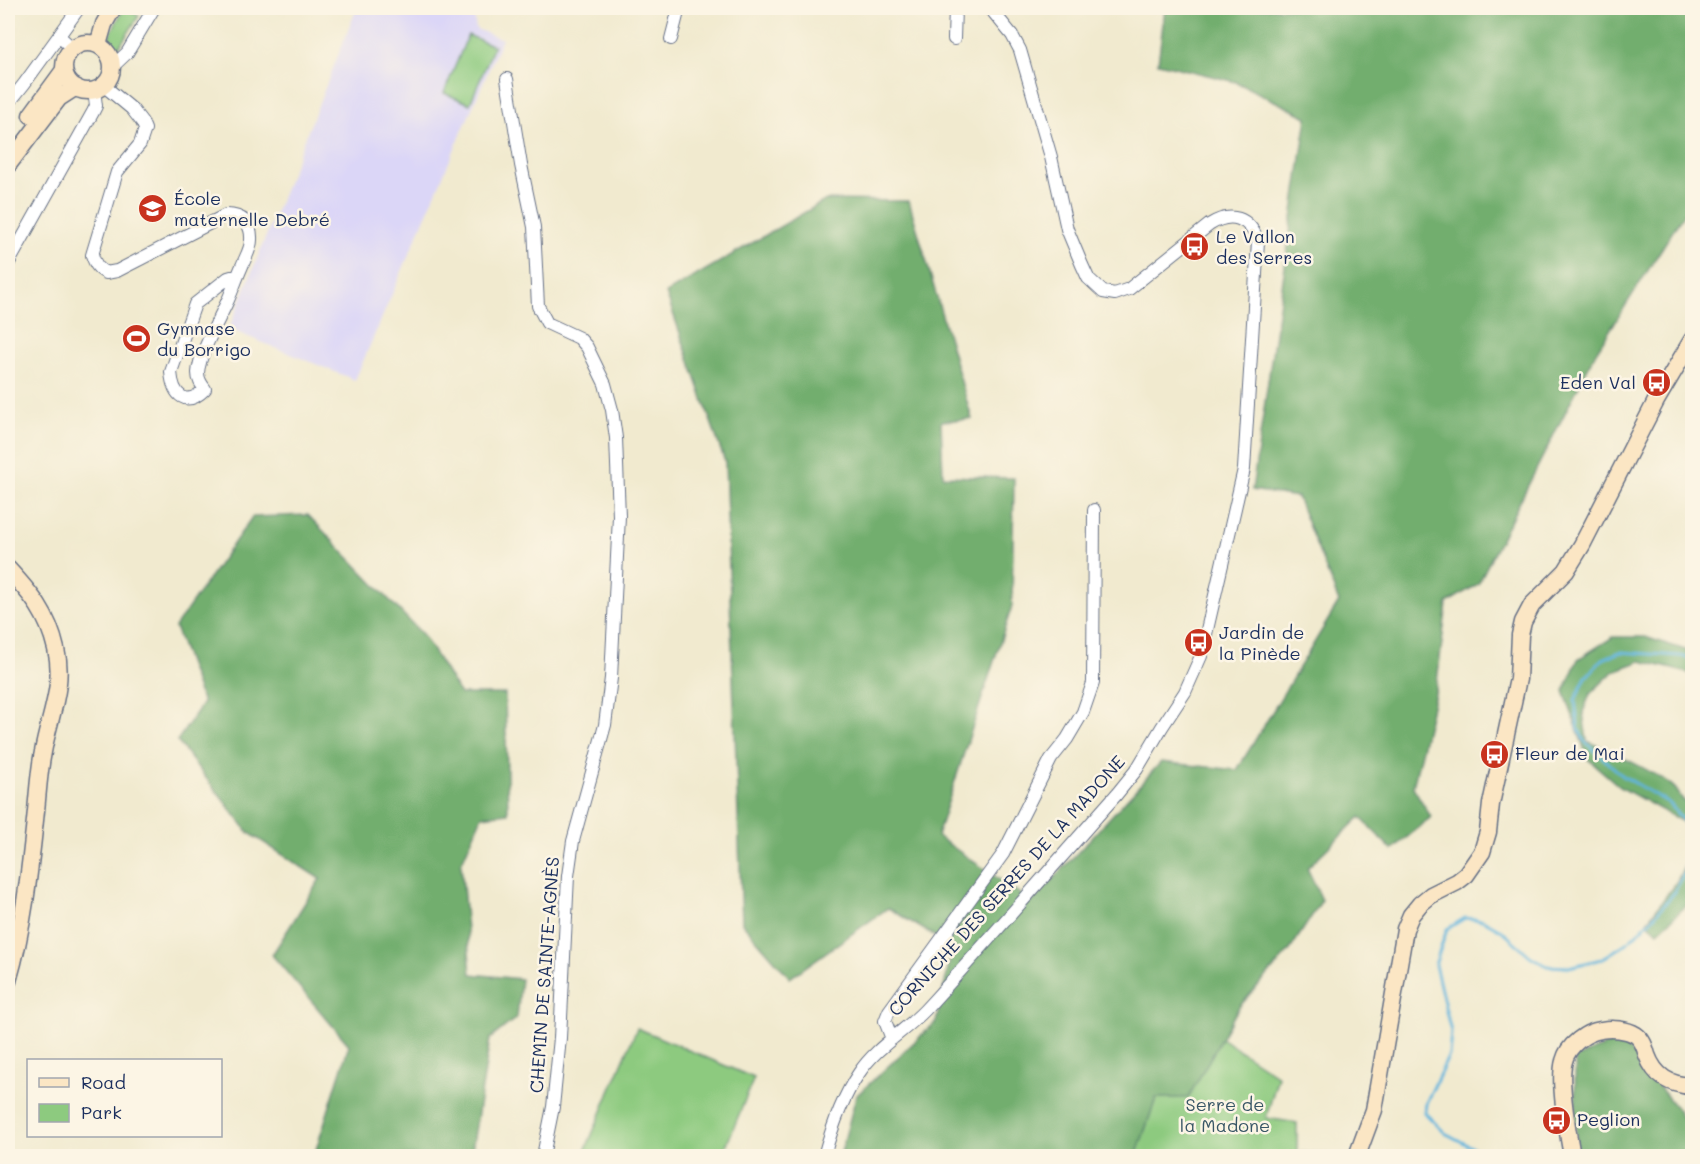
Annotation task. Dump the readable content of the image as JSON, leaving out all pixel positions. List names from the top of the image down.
{
  "streets": {
    "street": ["CORNICHE DES SERRES DE LA MADONE", "CHEMIN DE SAINTE-AGNÈS"]
  },
  "parks": ["Serre de la Madone"],
  "places": {
    "school or university": ["École maternelle Debré"],
    "bus stop": [
      "Le Vallon des Serres",
      "Eden Val",
      "Jardin de la Pinède",
      "Fleur de Mai",
      "Peglion"
    ],
    "sports": ["Gymnase du Borrigo"]
  },
  "legend": ["Road", "Park"]
}
